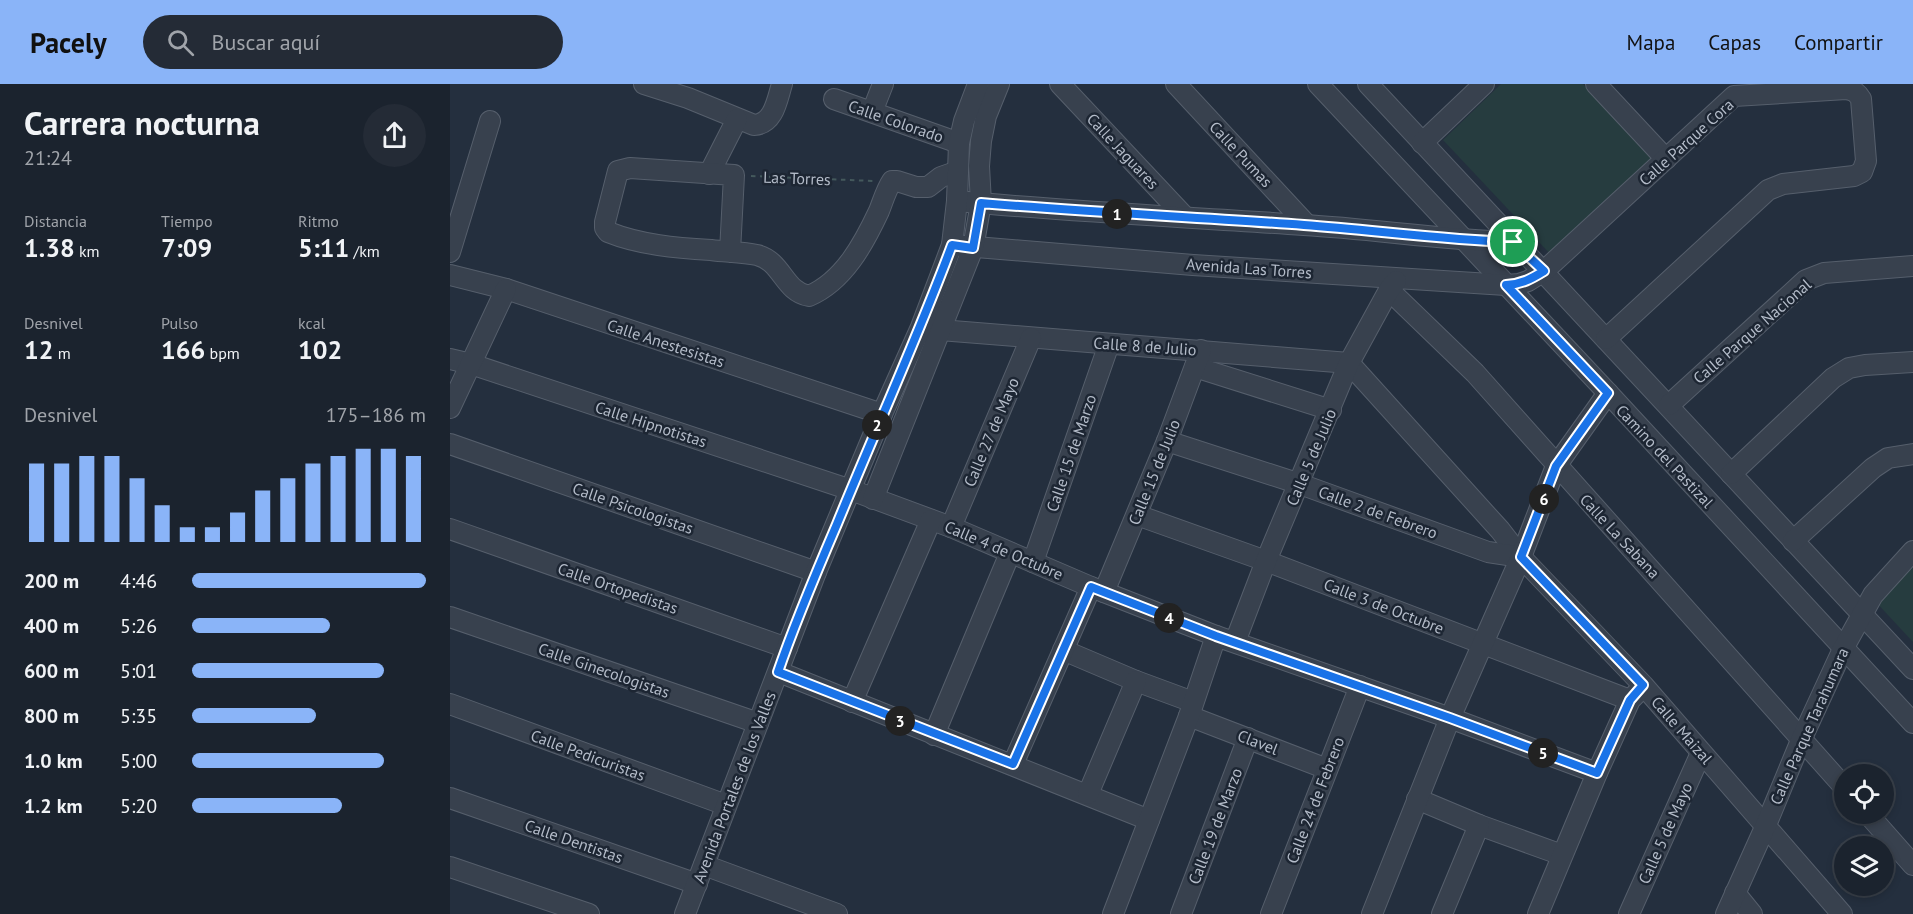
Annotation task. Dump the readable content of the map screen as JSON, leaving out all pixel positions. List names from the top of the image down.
{
  "streets": {
    "street": [
      "Calle Colorado",
      "Calle Parque Cora",
      "Calle Jaguares",
      "Calle Pumas",
      "Avenida Las Torres",
      "Calle Parque Nacional",
      "Calle Anestesistas",
      "Calle 8 de Julio",
      "Calle Hipnotistas",
      "Calle 27 de Mayo",
      "Calle 15 de Marzo",
      "Camino del Pastizal",
      "Calle 5 de Julio",
      "Calle 15 de Julio",
      "Calle Psicologistas",
      "Calle 2 de Febrero",
      "Calle La Sabana",
      "Calle 4 de Octubre",
      "Calle Ortopedistas",
      "Calle 3 de Octubre",
      "Calle Ginecologistas",
      "Calle Parque Tarahumara",
      "Calle Maizal",
      "Clavel",
      "Calle Pedicuristas",
      "Avenida Portales de los Valles",
      "Calle 24 de Febrero",
      "Calle 19 de Marzo",
      "Calle 5 de Mayo",
      "Calle Dentistas"
    ],
    "path": ["Las Torres"]
  },
  "crossings": [
    ["Calle Colorado", "Avenida Portales de los Valles"],
    ["Calle Parque Cora", "Avenida Las Torres"],
    ["Avenida Las Torres", "Camino del Pastizal"],
    ["Avenida Las Torres", "Calle 5 de Julio"],
    ["Avenida Las Torres", "Calle La Sabana"],
    ["Avenida Las Torres", "Avenida Portales de los Valles"],
    ["Calle Anestesistas", "Avenida Portales de los Valles"],
    ["Calle 8 de Julio", "Calle 27 de Mayo"],
    ["Calle 8 de Julio", "Calle 15 de Marzo"],
    ["Calle 8 de Julio", "Calle 5 de Julio"],
    ["Calle 8 de Julio", "Calle 15 de Julio"],
    ["Calle 8 de Julio", "Calle Maizal"],
    ["Calle Hipnotistas", "Calle 4 de Octubre"],
    ["Calle Hipnotistas", "Avenida Portales de los Valles"],
    ["Calle 27 de Mayo", "Calle 4 de Octubre"],
    ["Calle 15 de Marzo", "Calle 4 de Octubre"],
    ["Camino del Pastizal", "Calle Parque Tarahumara"],
    ["Calle 5 de Julio", "Calle 2 de Febrero"],
    ["Calle 5 de Julio", "Calle La Sabana"],
    ["Calle 5 de Julio", "Calle 4 de Octubre"],
    ["Calle 5 de Julio", "Calle 3 de Octubre"],
    ["Calle 5 de Julio", "Calle Maizal"],
    ["Calle 15 de Julio", "Calle 2 de Febrero"],
    ["Calle 15 de Julio", "Calle 4 de Octubre"],
    ["Calle 15 de Julio", "Calle 3 de Octubre"],
    ["Calle 15 de Julio", "Clavel"],
    ["Calle Psicologistas", "Avenida Portales de los Valles"],
    ["Calle 2 de Febrero", "Calle Maizal"],
    ["Calle La Sabana", "Calle Parque Tarahumara"],
    ["Calle 4 de Octubre", "Avenida Portales de los Valles"],
    ["Calle 4 de Octubre", "Calle 24 de Febrero"],
    ["Calle Ortopedistas", "Avenida Portales de los Valles"],
    ["Calle Ginecologistas", "Avenida Portales de los Valles"],
    ["Calle Parque Tarahumara", "Calle Maizal"],
    ["Calle Maizal", "Calle 5 de Mayo"],
    ["Clavel", "Calle 24 de Febrero"],
    ["Clavel", "Calle 19 de Marzo"],
    ["Calle Pedicuristas", "Avenida Portales de los Valles"],
    ["Avenida Portales de los Valles", "Calle Dentistas"]
  ],
  "page": {
    "header": "Pacely",
    "search": "Buscar aquí",
    "nav": ["Mapa", "Capas", "Compartir"],
    "heading": ["Carrera nocturna", "21:24"],
    "stats": [
      ["Distancia", "1.38 km"],
      ["Tiempo", "7:09"],
      ["Ritmo", "5:11 /km"],
      ["Desnivel", "12 m"],
      ["Pulso", "166 bpm"],
      ["kcal", "102"]
    ],
    "pins": [
      "1",
      "2",
      "6",
      "4",
      "3",
      "5"
    ],
    "chart": ["Desnivel", "175–186 m"],
    "list": [
      {
        "name": "200 m",
        "note": "4:46"
      },
      {
        "name": "400 m",
        "note": "5:26"
      },
      {
        "name": "600 m",
        "note": "5:01"
      },
      {
        "name": "800 m",
        "note": "5:35"
      },
      {
        "name": "1.0 km",
        "note": "5:00"
      },
      {
        "name": "1.2 km",
        "note": "5:20"
      }
    ]
  }
}
